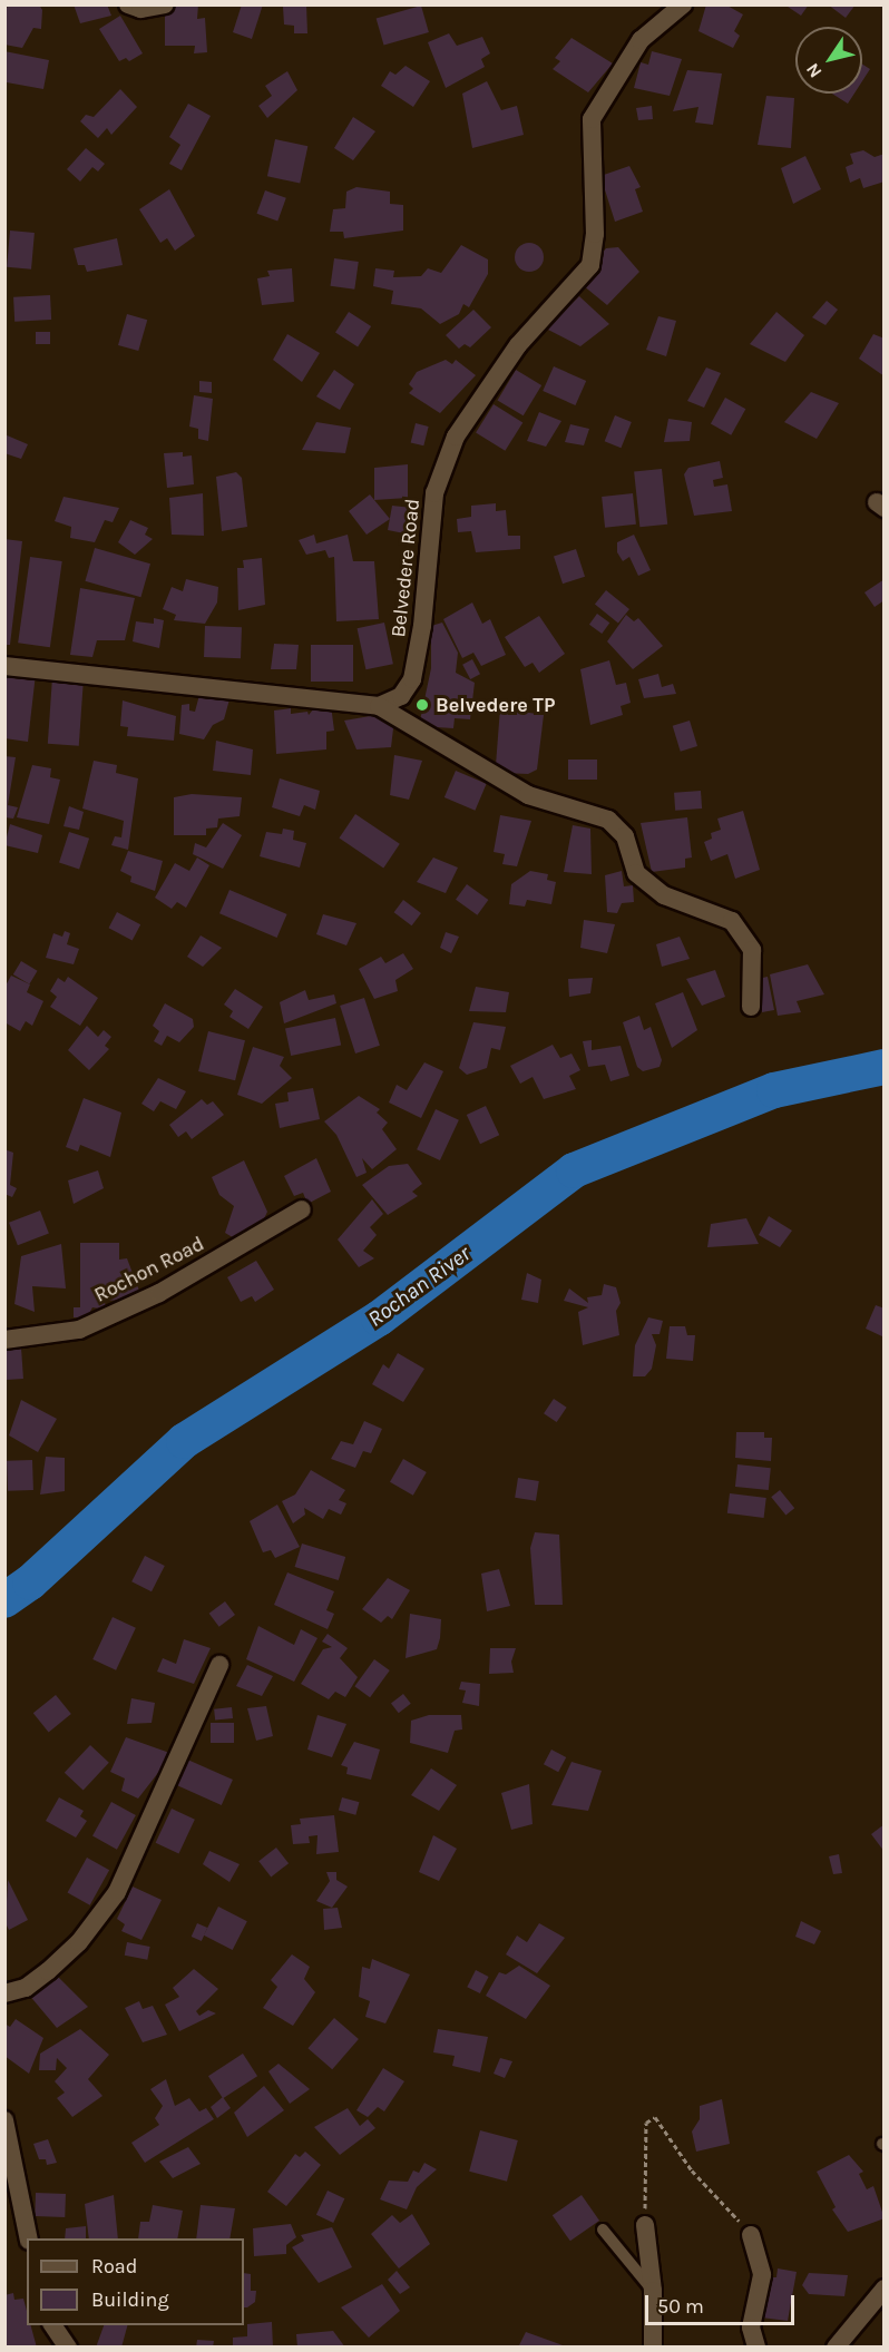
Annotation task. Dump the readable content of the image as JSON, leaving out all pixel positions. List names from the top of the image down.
{
  "streets": {
    "street": ["Belvedere Road", "Rochon Road"]
  },
  "water": ["Rochan River"],
  "places": ["Belvedere TP"],
  "legend": ["Road", "Building"],
  "scale_bar": "50 m",
  "north": "bottom left"
}
